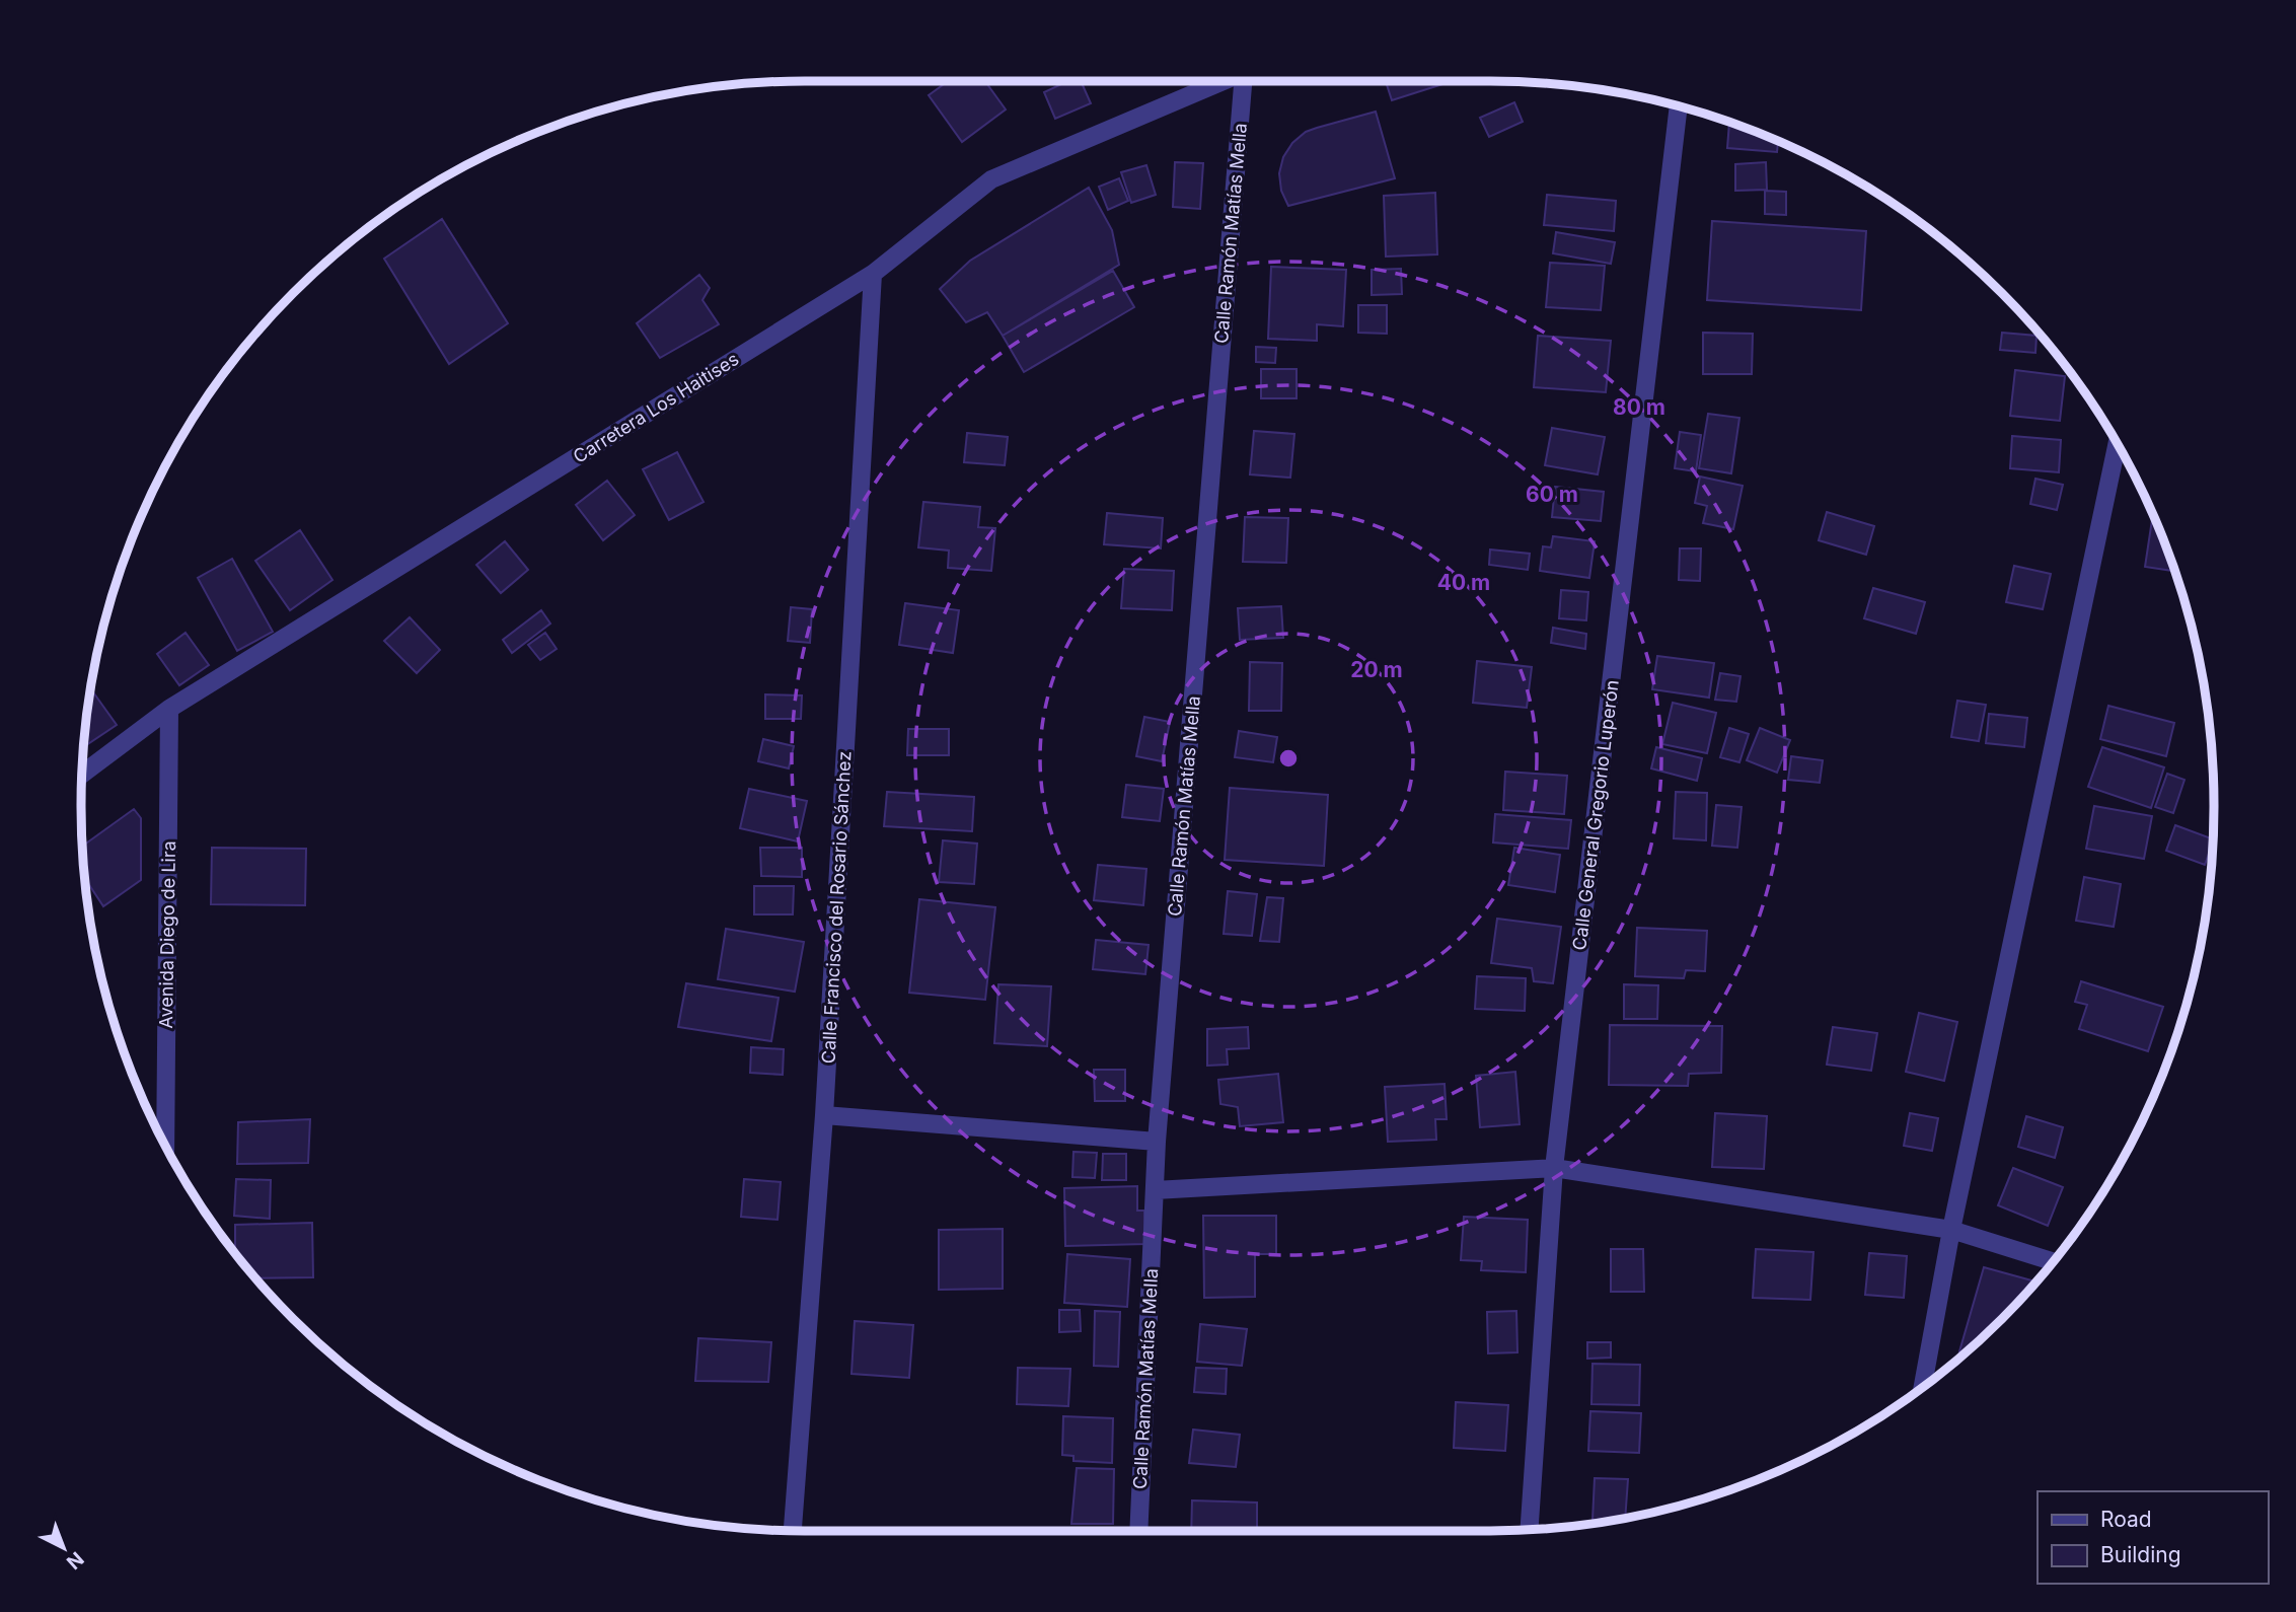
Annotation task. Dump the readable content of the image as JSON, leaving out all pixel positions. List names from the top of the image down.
{
  "streets": {
    "street": [
      "Calle Ramón Matías Mella",
      "Carretera Los Haitises",
      "Calle General Gregorio Luperón",
      "Calle Francisco del Rosario Sánchez",
      "Avenida Diego de Lira"
    ]
  },
  "crossings": [
    ["Carretera Los Haitises", "Calle Francisco del Rosario Sánchez"],
    ["Carretera Los Haitises", "Avenida Diego de Lira"]
  ],
  "legend": ["Road", "Building"],
  "north": "bottom right",
  "rings": [
    "80 m",
    "60 m",
    "40 m",
    "20 m"
  ]
}
